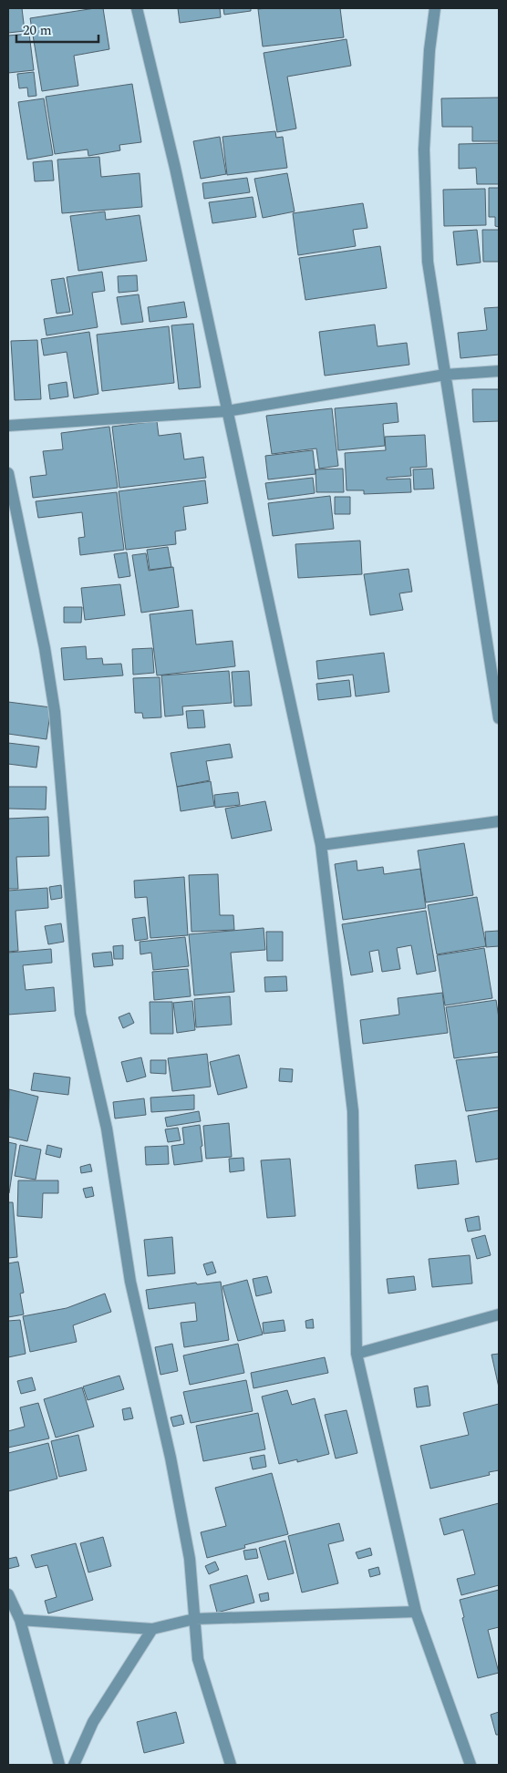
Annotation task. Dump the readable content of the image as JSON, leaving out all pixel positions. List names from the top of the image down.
{
  "scale_bar": "20 m"
}
